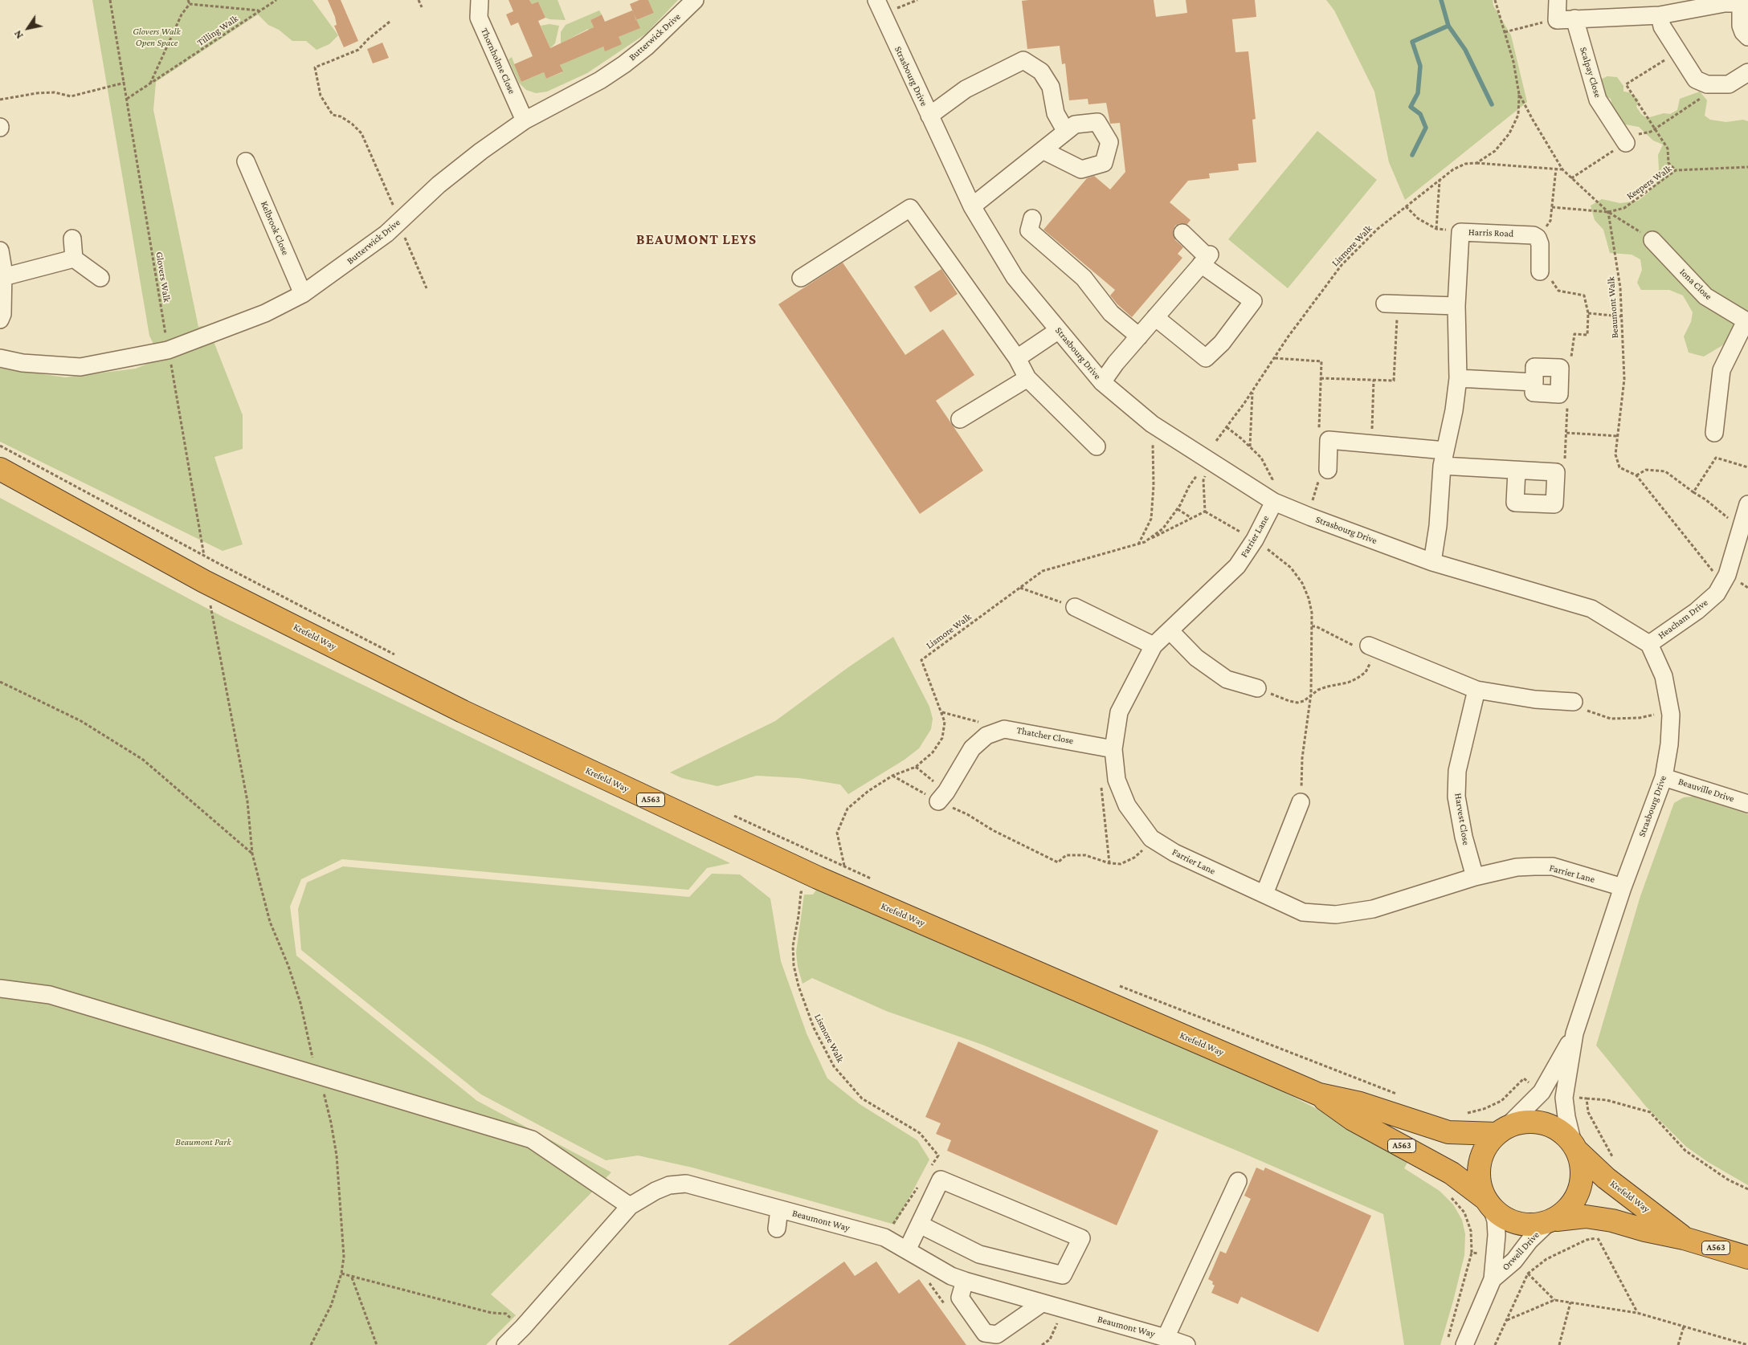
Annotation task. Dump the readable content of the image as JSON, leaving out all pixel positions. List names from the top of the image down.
{
  "streets": {
    "highway": ["Krefeld Way", "A563"],
    "street": [
      "Butterwick Drive",
      "Thornholme Close",
      "Scalpay Close",
      "Strasbourg Drive",
      "Kelbrook Close",
      "Harris Road",
      "Iona Close",
      "Farrier Lane",
      "Heacham Drive",
      "Thatcher Close",
      "Beauville Drive",
      "Harvest Close",
      "Beaumont Way",
      "Orwell Drive"
    ],
    "path": [
      "Tilling Walk",
      "Keepers Walk",
      "Lismore Walk",
      "Glovers Walk",
      "Beaumont Walk"
    ]
  },
  "crossings": [
    ["Tilling Walk", "Glovers Walk"],
    ["Butterwick Drive", "Thornholme Close"],
    ["Butterwick Drive", "Kelbrook Close"],
    ["Butterwick Drive", "Glovers Walk"],
    ["Strasbourg Drive", "Harris Road"],
    ["Strasbourg Drive", "Farrier Lane"],
    ["Strasbourg Drive", "Heacham Drive"],
    ["Strasbourg Drive", "Krefeld Way"],
    ["Strasbourg Drive", "Beauville Drive"],
    ["Strasbourg Drive", "Orwell Drive"],
    ["Keepers Walk", "Beaumont Walk"],
    ["Beaumont Walk", "Heacham Drive"],
    ["Farrier Lane", "Thatcher Close"],
    ["Farrier Lane", "Harvest Close"],
    ["Krefeld Way", "Orwell Drive"]
  ],
  "districts": ["BEAUMONT LEYS"],
  "parks": ["Glovers Walk Open Space", "Beaumont Park"],
  "north": "bottom left"
}
